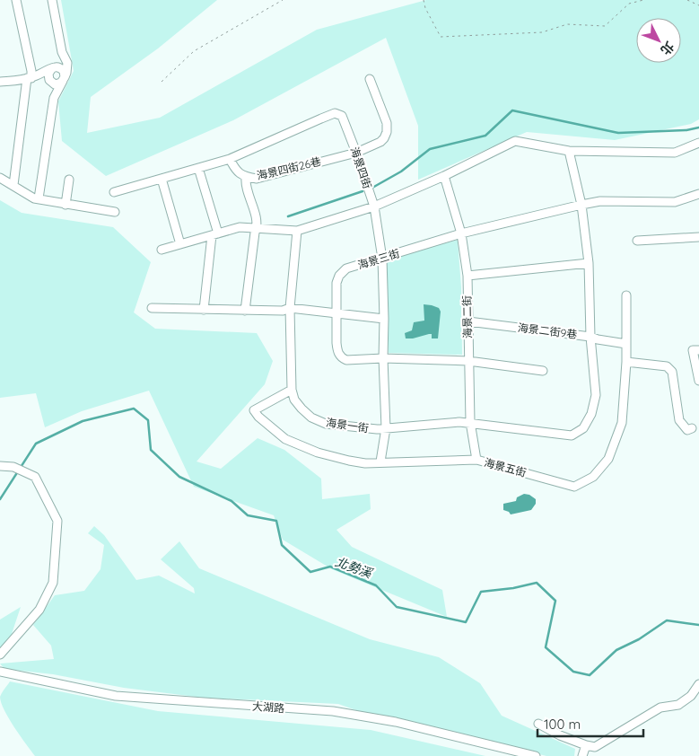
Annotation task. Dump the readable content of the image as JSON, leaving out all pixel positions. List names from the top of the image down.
{
  "streets": {
    "street": [
      "海景四街",
      "海景四街26巷",
      "海景三街",
      "海景二街",
      "海景二街9巷",
      "海景一街",
      "海景五街",
      "大湖路"
    ]
  },
  "crossings": [
    ["海景四街", "海景四街26巷"],
    ["海景四街", "海景三街"],
    ["海景四街", "海景一街"],
    ["海景四街", "海景五街"],
    ["海景三街", "海景二街"],
    ["海景三街", "海景一街"],
    ["海景二街", "海景二街9巷"],
    ["海景二街", "海景一街"],
    ["海景二街", "海景五街"],
    ["海景二街9巷", "海景一街"],
    ["海景二街9巷", "海景五街"],
    ["海景一街", "海景五街"]
  ],
  "water": ["北勢溪"],
  "scale_bar": "100 m",
  "north": "bottom right"
}
